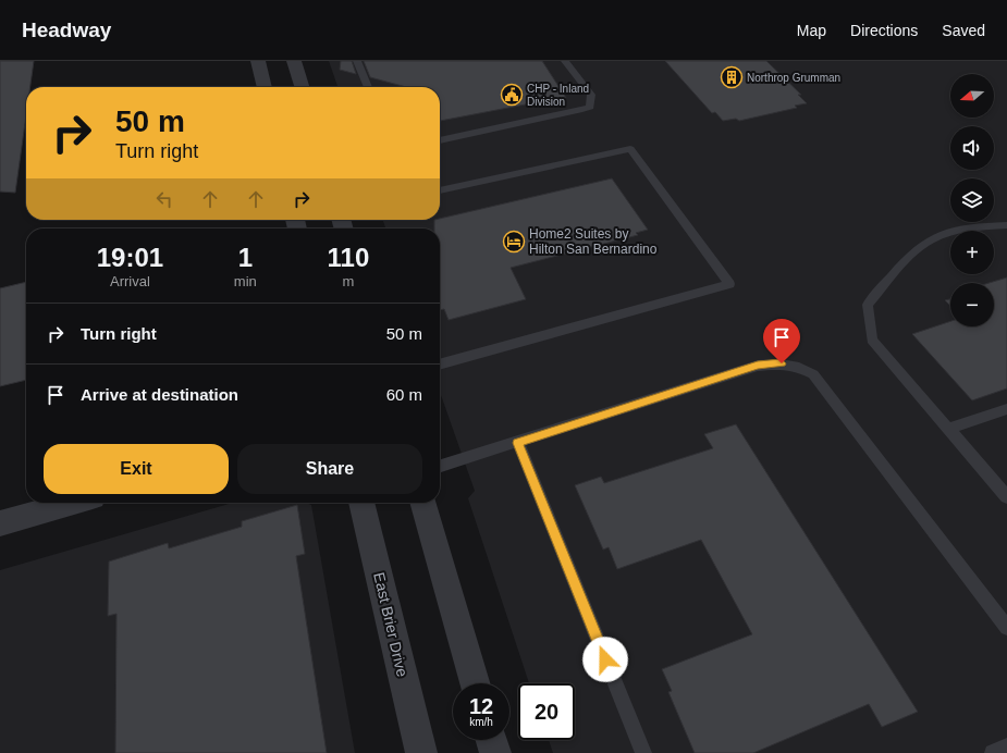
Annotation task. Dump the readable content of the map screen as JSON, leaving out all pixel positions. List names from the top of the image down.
{
  "streets": {
    "street": ["East Brier Drive"]
  },
  "places": {
    "building": ["Northrop Grumman"],
    "public building": ["CHP - Inland Division"],
    "hotel": ["Home2 Suites by Hilton San Bernardino"]
  },
  "north": "left",
  "page": {
    "header": "Headway",
    "nav": ["Map", "Directions", "Saved"],
    "map_buttons": ["+", "−"],
    "turn": ["50 m", "Turn right"],
    "eta": [
      "19:01",
      "Arrival",
      "1",
      "min",
      "110",
      "m"
    ],
    "list": [
      {
        "name": "Turn right",
        "value": "50 m"
      },
      {
        "name": "Arrive at destination",
        "value": "60 m"
      }
    ],
    "buttons": ["Exit", "Share"],
    "speed": "12 km/h",
    "limit": "20"
  }
}
